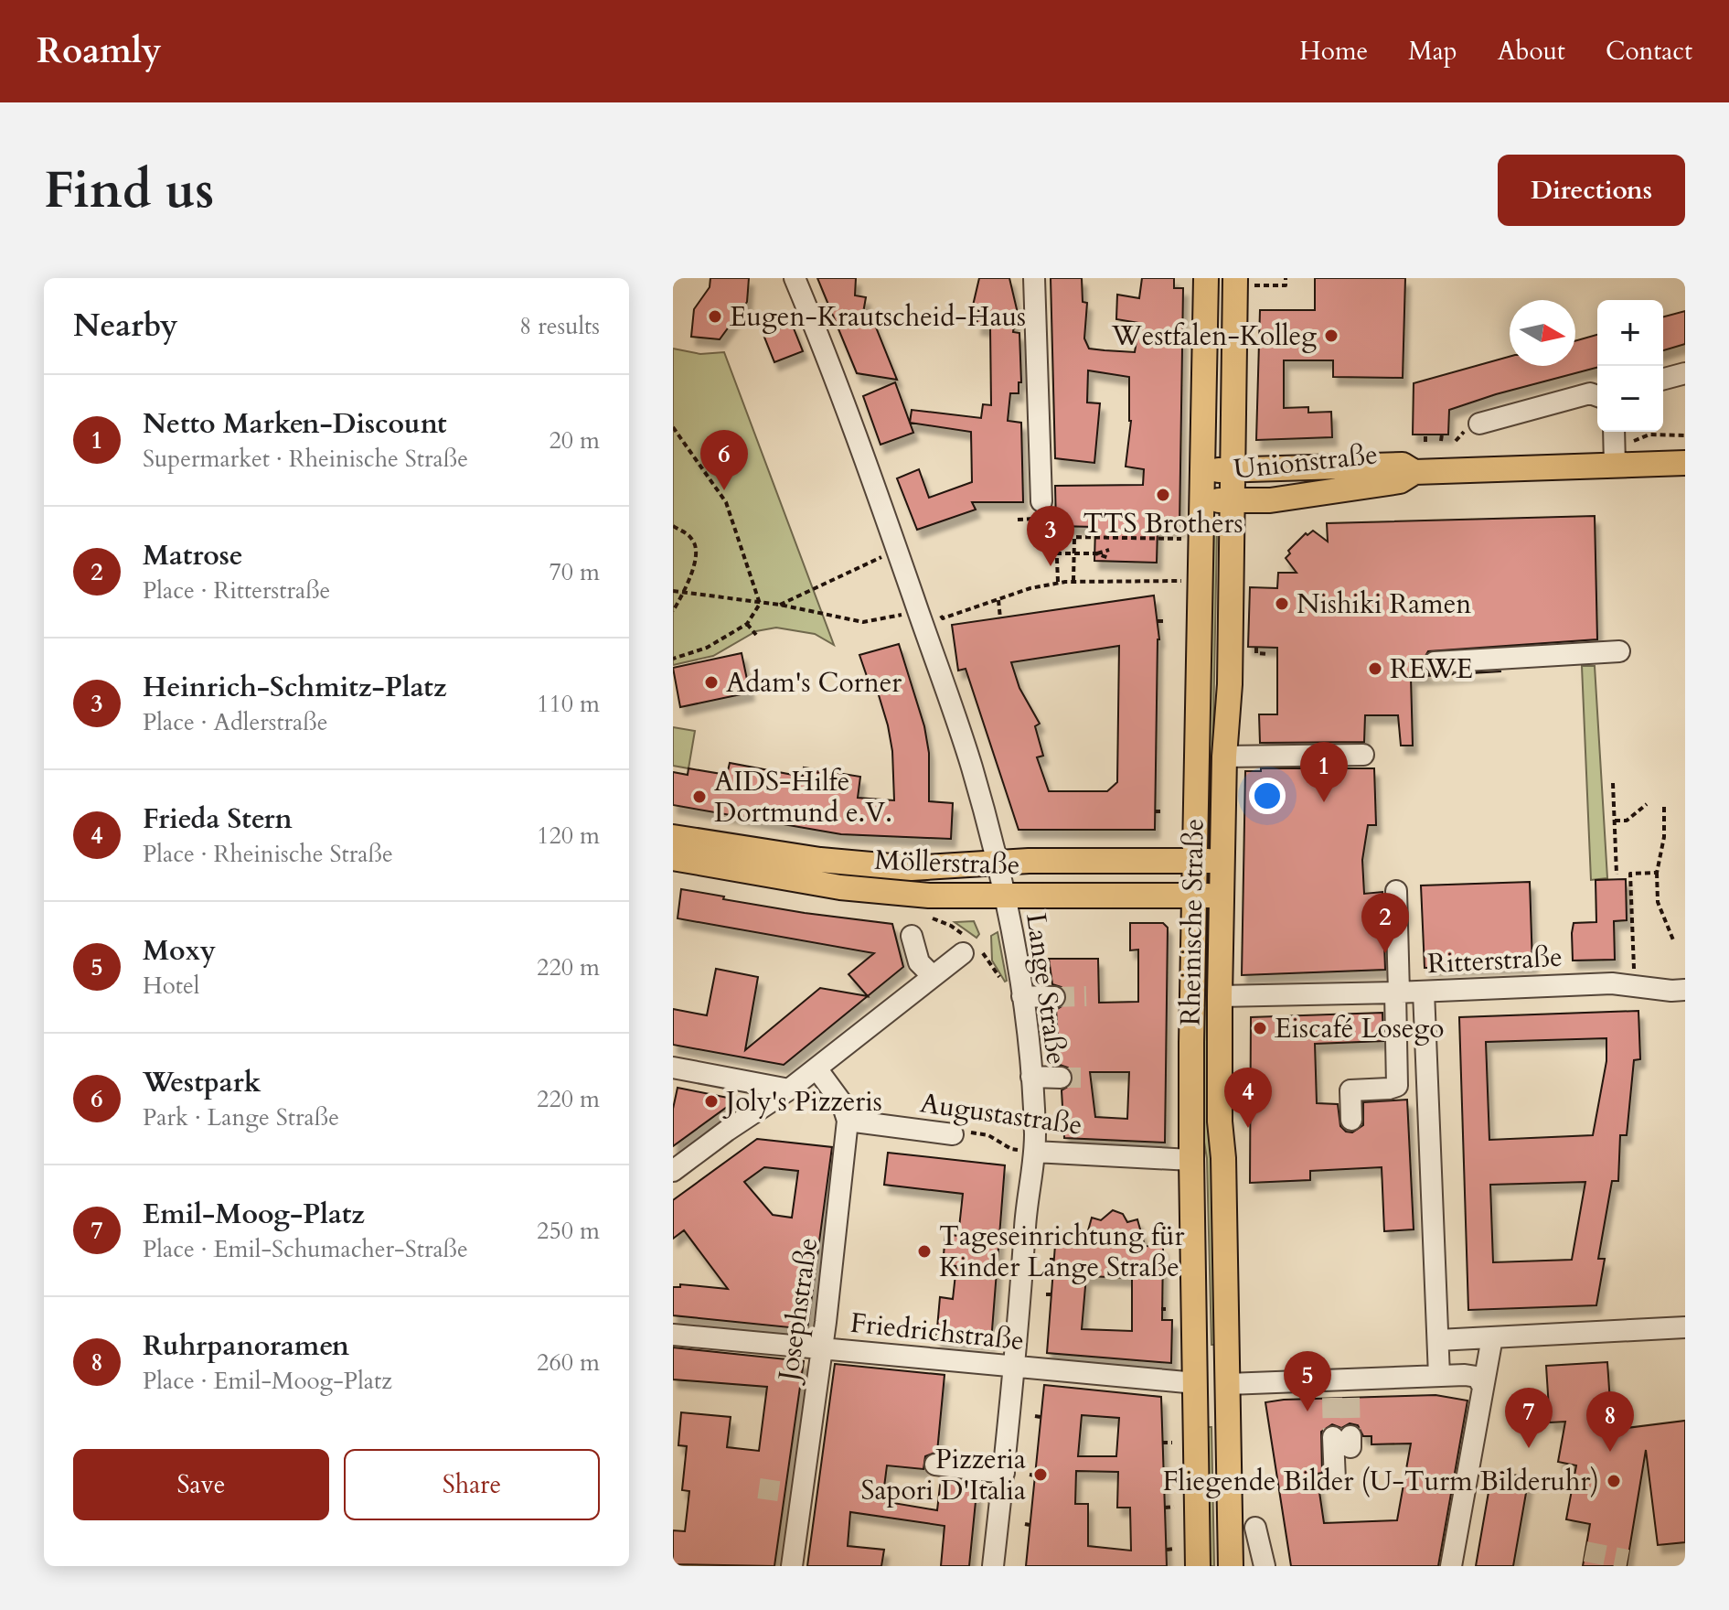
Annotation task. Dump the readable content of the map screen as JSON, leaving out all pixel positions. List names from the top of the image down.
{
  "streets": {
    "main road": ["Unionstraße", "Möllerstraße", "Rheinische Straße"],
    "street": [
      "Ritterstraße",
      "Lange Straße",
      "Augustastraße",
      "Josephstraße",
      "Friedrichstraße"
    ]
  },
  "crossings": [
    ["Unionstraße", "Rheinische Straße"],
    ["Möllerstraße", "Rheinische Straße"],
    ["Möllerstraße", "Lange Straße"],
    ["Rheinische Straße", "Ritterstraße"],
    ["Rheinische Straße", "Augustastraße"],
    ["Rheinische Straße", "Friedrichstraße"],
    ["Lange Straße", "Augustastraße"],
    ["Lange Straße", "Friedrichstraße"],
    ["Augustastraße", "Josephstraße"],
    ["Josephstraße", "Friedrichstraße"]
  ],
  "places": [
    "Eugen-Krautscheid-Haus",
    "Westfalen-Kolleg",
    "TTS Brothers",
    "Nishiki Ramen",
    "REWE",
    "Adam's Corner",
    "AIDS-Hilfe Dortmund e.V.",
    "Eiscafé Losego",
    "Joly's Pizzeris",
    "Tageseinrichtung für Kinder Lange Straße",
    "Pizzeria Sapori D'Italia",
    "Fliegende Bilder (U-Turm Bilderuhr)"
  ],
  "north": "right",
  "page": {
    "header": "Roamly",
    "nav": [
      "Home",
      "Map",
      "About",
      "Contact"
    ],
    "buttons": [
      "Directions",
      ["Save", "Share"]
    ],
    "title": "Find us",
    "heading": ["Nearby", "8 results"],
    "map_buttons": ["+", "−"],
    "list": [
      {
        "mark": "1",
        "name": "Netto Marken-Discount",
        "note": "Supermarket · Rheinische Straße",
        "value": "20 m"
      },
      {
        "mark": "2",
        "name": "Matrose",
        "note": "Place · Ritterstraße",
        "value": "70 m"
      },
      {
        "mark": "3",
        "name": "Heinrich-Schmitz-Platz",
        "note": "Place · Adlerstraße",
        "value": "110 m"
      },
      {
        "mark": "4",
        "name": "Frieda Stern",
        "note": "Place · Rheinische Straße",
        "value": "120 m"
      },
      {
        "mark": "5",
        "name": "Moxy",
        "note": "Hotel",
        "value": "220 m"
      },
      {
        "mark": "6",
        "name": "Westpark",
        "note": "Park · Lange Straße",
        "value": "220 m"
      },
      {
        "mark": "7",
        "name": "Emil-Moog-Platz",
        "note": "Place · Emil-Schumacher-Straße",
        "value": "250 m"
      },
      {
        "mark": "8",
        "name": "Ruhrpanoramen",
        "note": "Place · Emil-Moog-Platz",
        "value": "260 m"
      }
    ],
    "pins": [
      "6",
      "3",
      "1",
      "2",
      "4",
      "5",
      "7",
      "8"
    ]
  }
}
